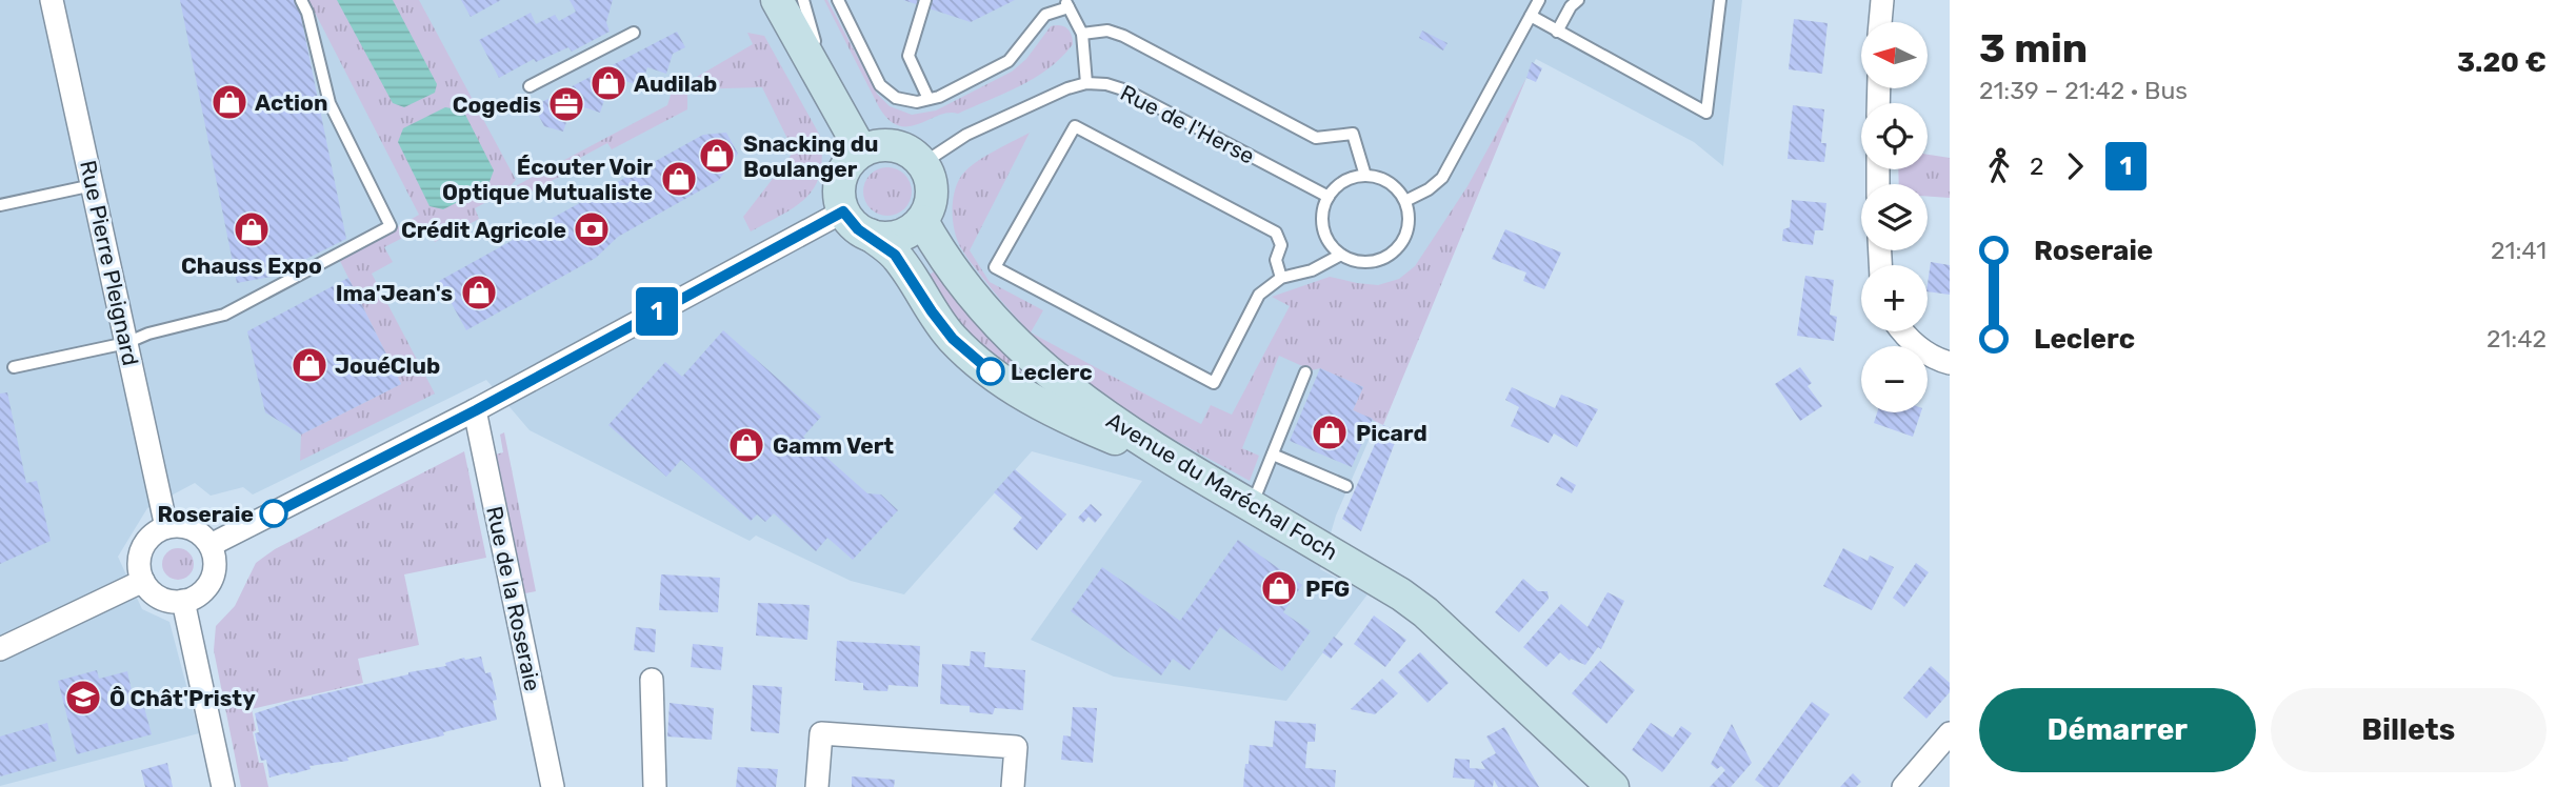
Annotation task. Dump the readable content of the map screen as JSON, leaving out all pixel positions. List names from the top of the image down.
{
  "streets": {
    "street": ["Rue Pierre Pleignard", "Avenue du Maréchal Foch", "Rue de la Roseraie"],
    "lane": ["Rue de l'Herse"]
  },
  "crossings": [
    ["Rue de l'Herse", "Avenue du Maréchal Foch"]
  ],
  "places": {
    "shop": [
      "Audilab",
      "Action",
      "Snacking du Boulanger",
      "Écouter Voir Optique Mutualiste",
      "Chauss Expo",
      "Ima'Jean's",
      "JouéClub",
      "Picard",
      "Gamm Vert",
      "PFG"
    ],
    "office": ["Cogedis"],
    "bank": ["Crédit Agricole"],
    "other": ["Leclerc", "Roseraie"],
    "school or university": ["Ô Chât'Pristy"]
  },
  "lines": ["bus line 1"],
  "north": "left",
  "page": {
    "on_map": "1",
    "heading": ["3 min", "21:39 – 21:42 · Bus", "3.20 €"],
    "map_buttons": ["+", "−"],
    "legs": ["2", "1"],
    "list": [
      {
        "name": "Roseraie",
        "value": "21:41"
      },
      {
        "name": "Leclerc",
        "value": "21:42"
      }
    ],
    "buttons": ["Démarrer", "Billets"]
  }
}
